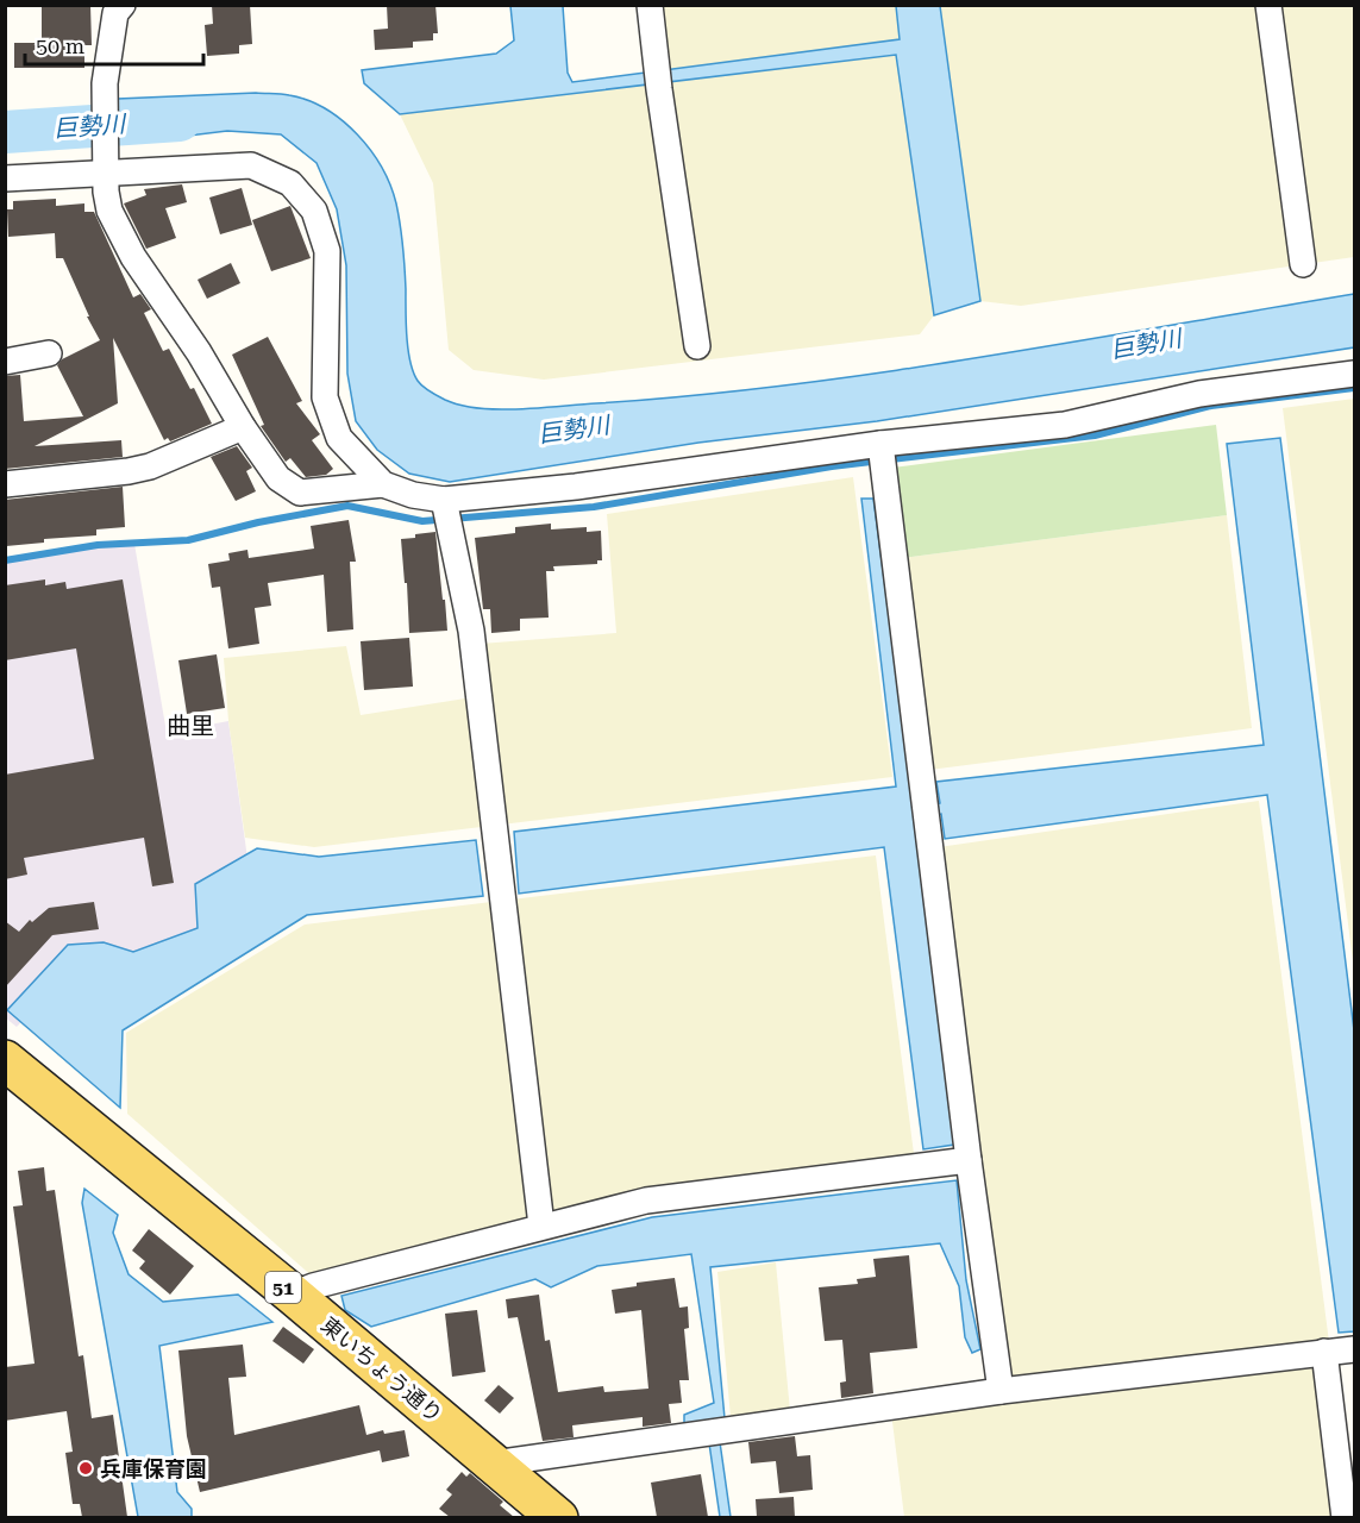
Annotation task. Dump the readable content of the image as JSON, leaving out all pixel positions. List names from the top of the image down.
{
  "streets": {
    "main road": ["51", "東いちょう通り"]
  },
  "districts": ["曲里"],
  "water": ["巨勢川"],
  "places": ["兵庫保育園"],
  "scale_bar": "50 m"
}
